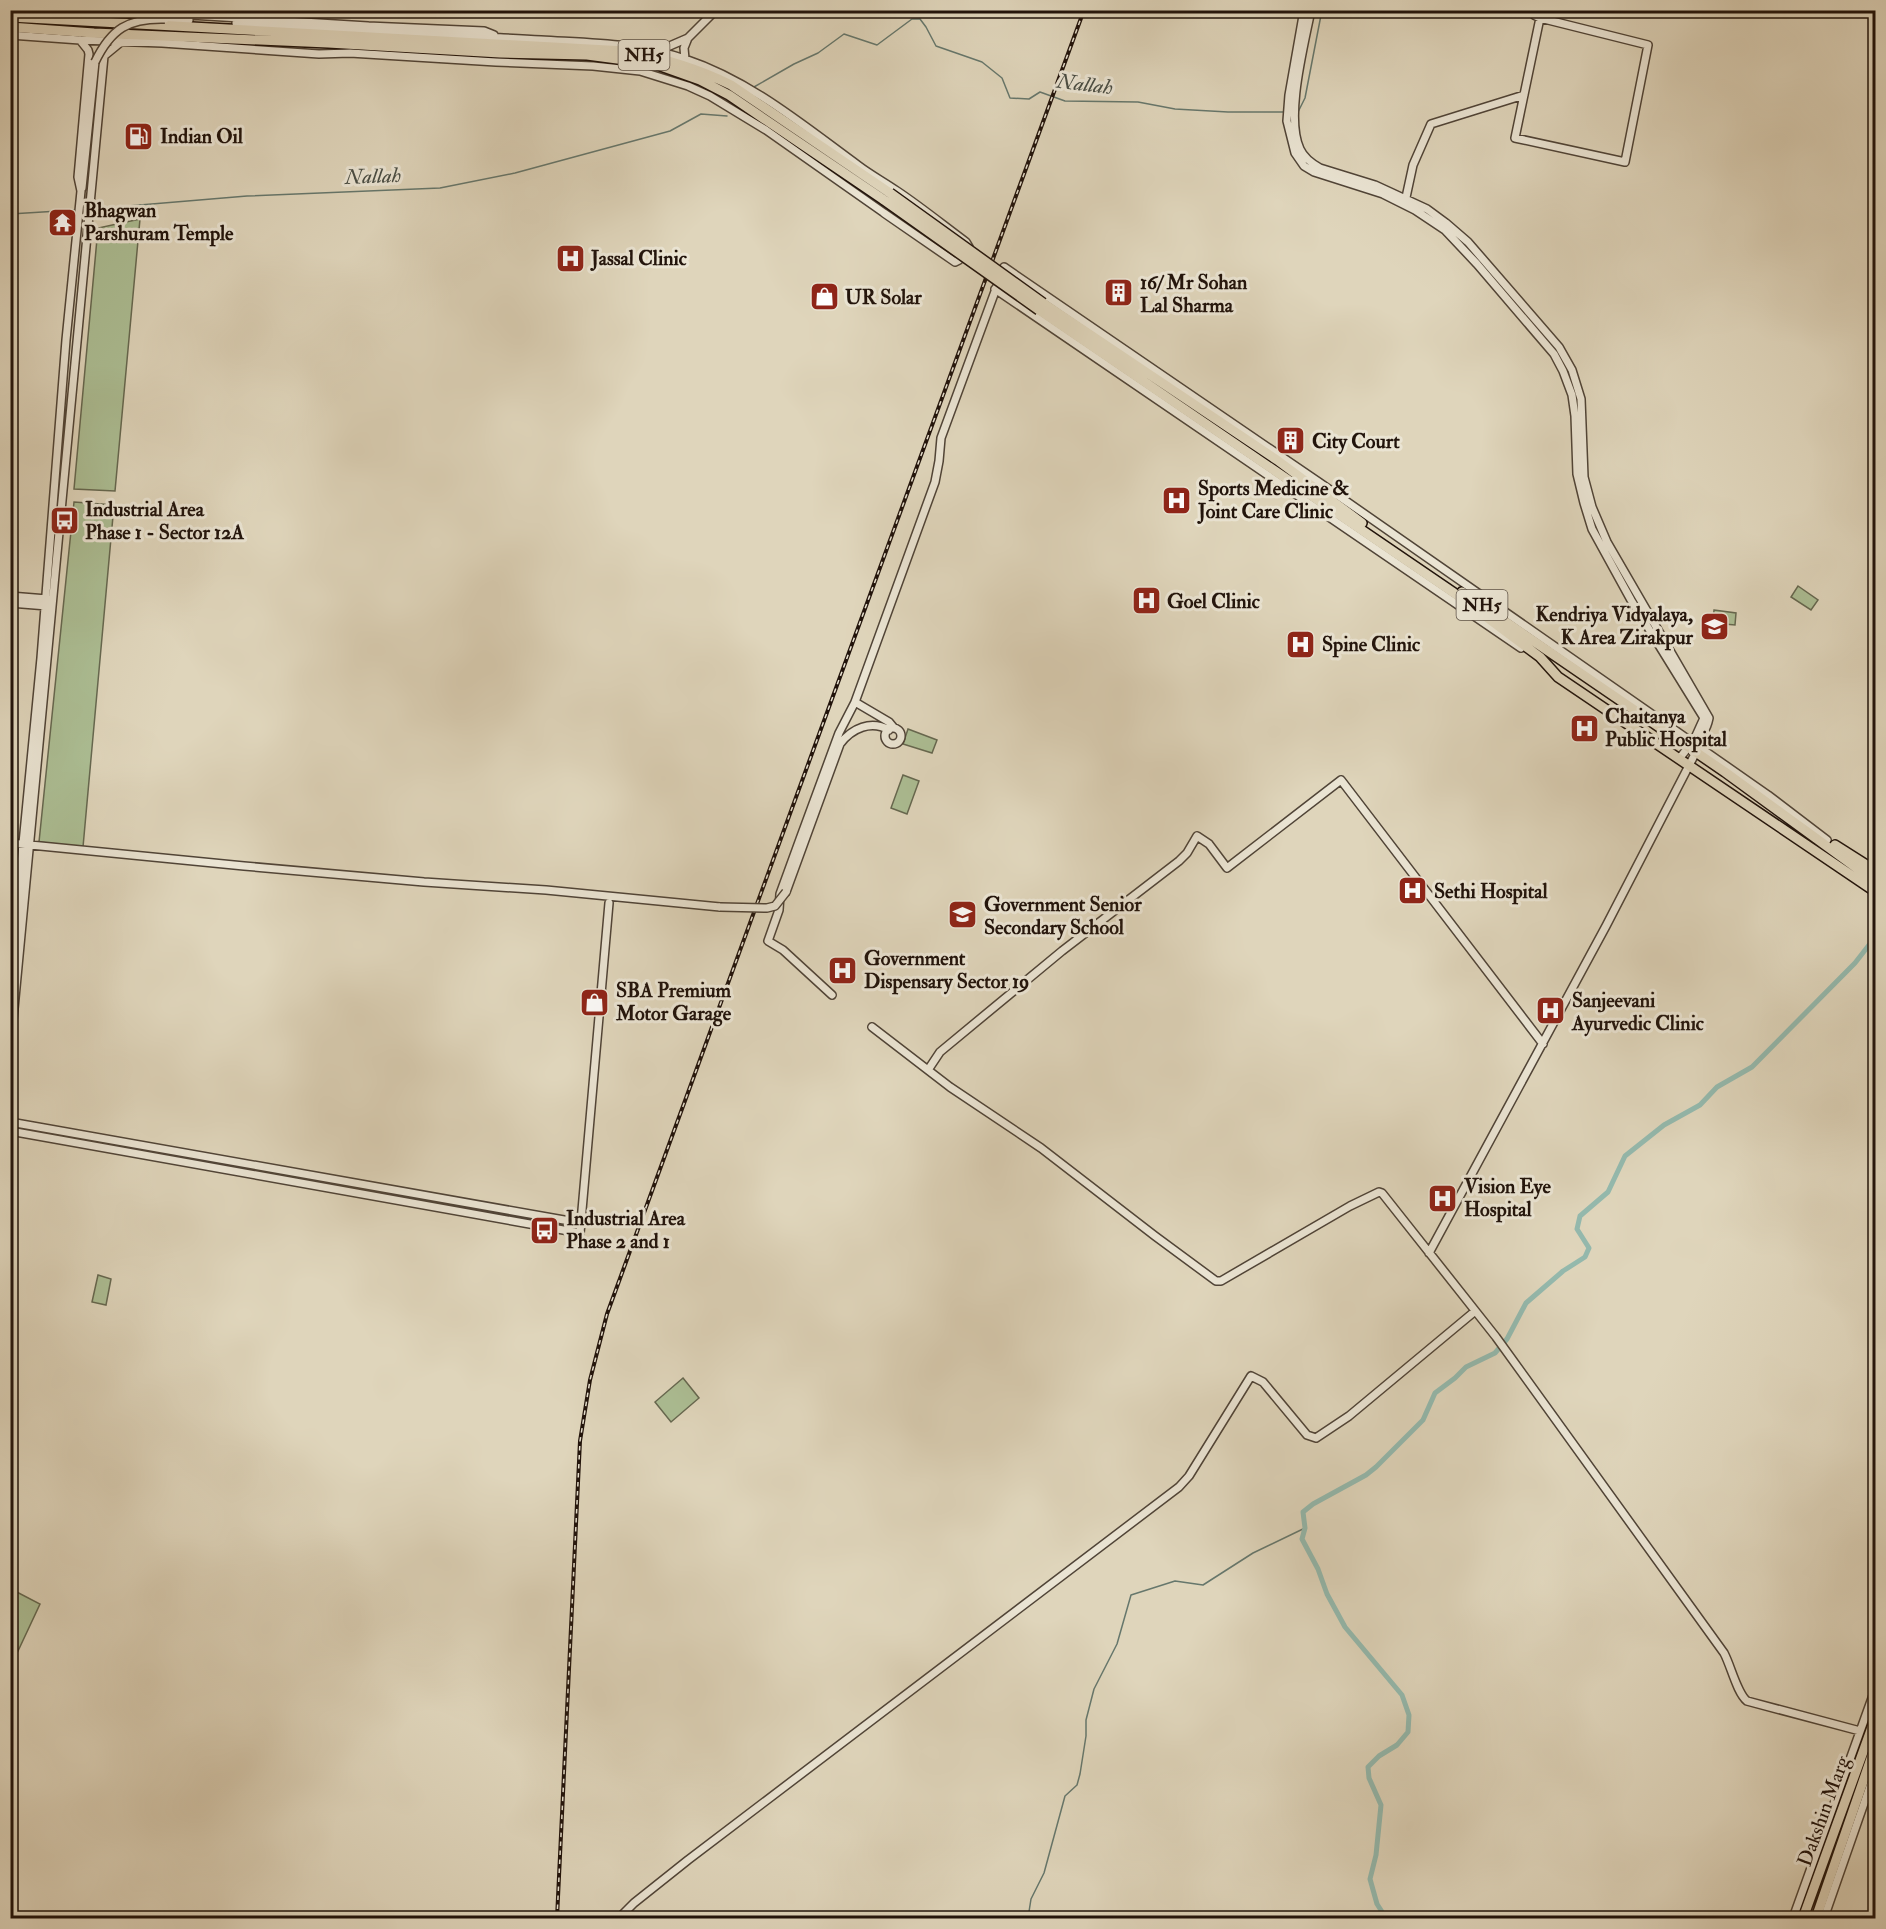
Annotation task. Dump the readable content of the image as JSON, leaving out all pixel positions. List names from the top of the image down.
{
  "streets": {
    "highway": ["NH5", "Dakshin Marg"]
  },
  "water": ["Nallah"],
  "places": {
    "fuel station": ["Indian Oil"],
    "temple": ["Bhagwan Parshuram Temple"],
    "hospital": [
      "Jassal Clinic",
      "Sports Medicine & Joint Care Clinic",
      "Goel Clinic",
      "Spine Clinic",
      "Chaitanya Public Hospital",
      "Sethi Hospital",
      "Government Dispensary Sector 19",
      "Sanjeevani Ayurvedic Clinic",
      "Vision Eye Hospital"
    ],
    "building": ["16/ Mr Sohan Lal Sharma", "City Court"],
    "shop": ["UR Solar", "SBA Premium Motor Garage"],
    "bus stop": ["Industrial Area Phase 1 - Sector 12A", "Industrial Area Phase 2 and 1"],
    "school or university": ["Kendriya Vidyalaya, K Area Zirakpur", "Government Senior Secondary School"]
  }
}
